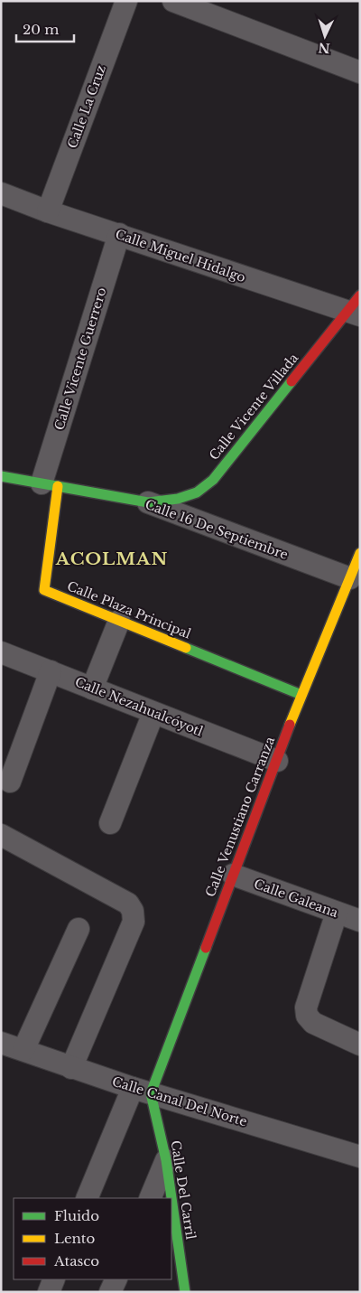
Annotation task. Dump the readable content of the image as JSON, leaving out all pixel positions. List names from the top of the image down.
{
  "streets": {
    "street": [
      "Calle La Cruz",
      "Calle Miguel Hidalgo",
      "Calle Vicente Guerrero",
      "Calle Vicente Villada",
      "Calle 16 De Septiembre",
      "Calle Plaza Principal",
      "Calle Nezahualcóyotl",
      "Calle Venustiano Carranza",
      "Calle Galeana",
      "Calle Canal Del Norte",
      "Calle Del Carril"
    ]
  },
  "crossings": [
    ["Calle La Cruz", "Calle Miguel Hidalgo"],
    ["Calle Miguel Hidalgo", "Calle Vicente Guerrero"],
    ["Calle Miguel Hidalgo", "Calle Vicente Villada"],
    ["Calle Vicente Guerrero", "Calle 16 De Septiembre"],
    ["Calle Vicente Guerrero", "Calle Plaza Principal"],
    ["Calle Vicente Villada", "Calle 16 De Septiembre"],
    ["Calle 16 De Septiembre", "Calle Plaza Principal"],
    ["Calle 16 De Septiembre", "Calle Venustiano Carranza"],
    ["Calle Plaza Principal", "Calle Venustiano Carranza"],
    ["Calle Nezahualcóyotl", "Calle Venustiano Carranza"],
    ["Calle Venustiano Carranza", "Calle Galeana"],
    ["Calle Venustiano Carranza", "Calle Canal Del Norte"],
    ["Calle Venustiano Carranza", "Calle Del Carril"],
    ["Calle Canal Del Norte", "Calle Del Carril"]
  ],
  "districts": ["ACOLMAN"],
  "legend": ["Fluido", "Lento", "Atasco"],
  "scale_bar": "20 m",
  "north": "bottom"
}
